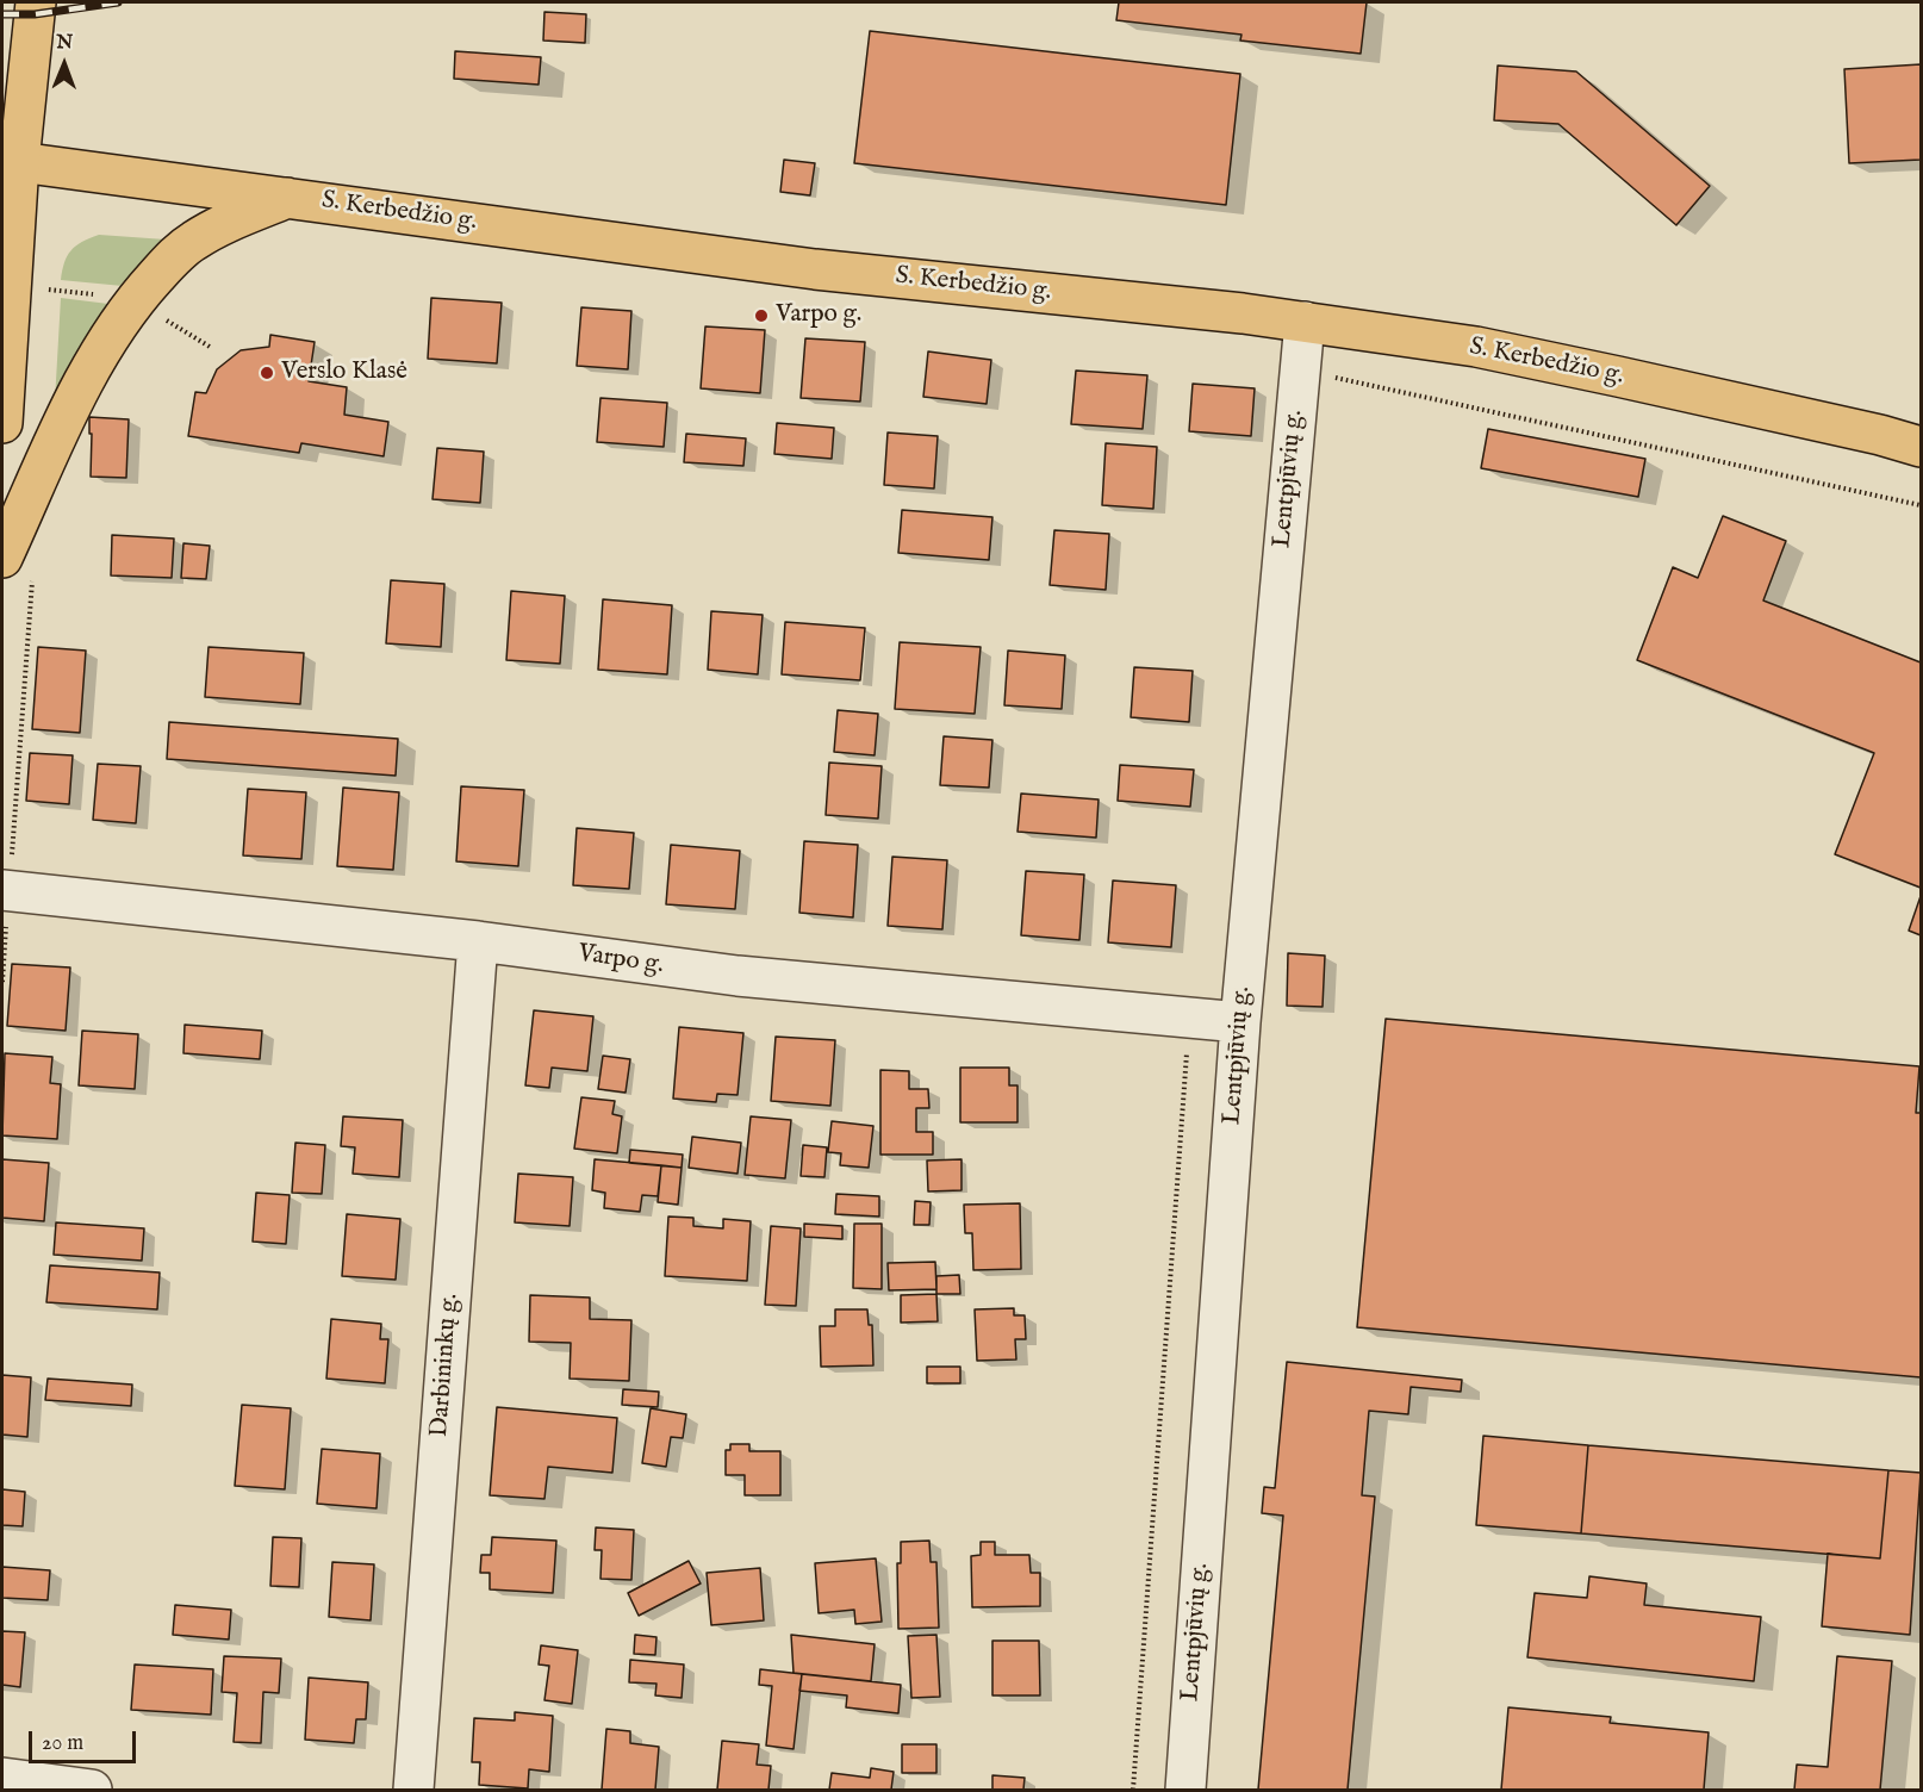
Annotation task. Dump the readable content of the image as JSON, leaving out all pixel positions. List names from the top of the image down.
{
  "streets": {
    "main road": ["S. Kerbedžio g."],
    "street": ["Lentpjūvių g.", "Varpo g.", "Darbininkų g."]
  },
  "crossings": [
    ["S. Kerbedžio g.", "Lentpjūvių g."],
    ["Lentpjūvių g.", "Varpo g."],
    ["Varpo g.", "Darbininkų g."]
  ],
  "places": ["Varpo g.", "Verslo Klasė"],
  "scale_bar": "20 m",
  "north": "top"
}
